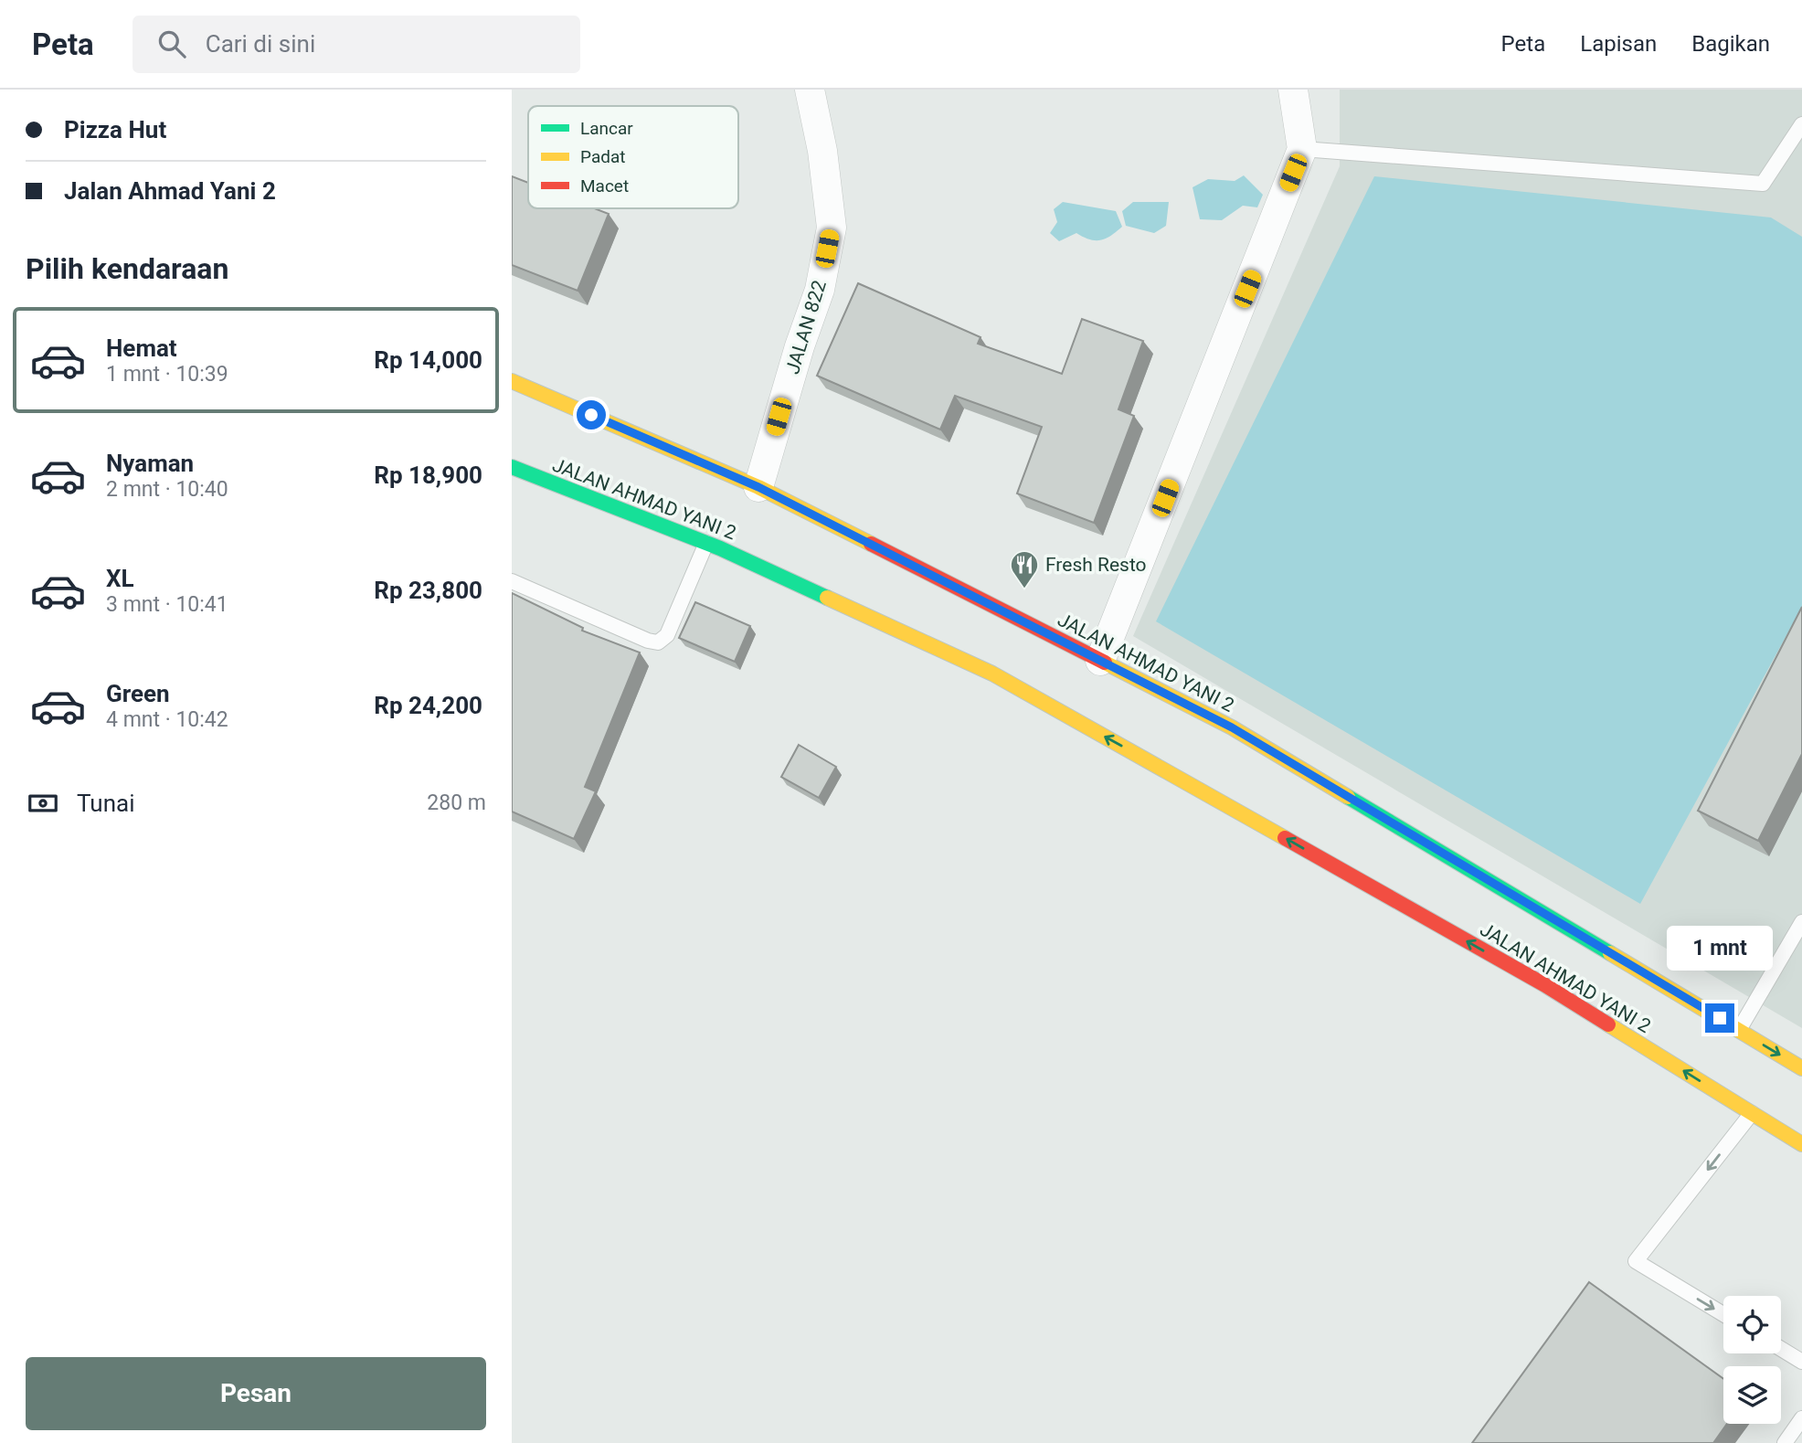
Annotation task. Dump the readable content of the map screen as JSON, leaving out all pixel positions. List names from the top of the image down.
{
  "streets": {
    "highway": ["JALAN AHMAD YANI 2"],
    "street": ["JALAN 822"]
  },
  "crossings": [
    ["JALAN 822", "JALAN AHMAD YANI 2"]
  ],
  "places": {
    "restaurant": ["Fresh Resto"]
  },
  "legend": ["Lancar", "Padat", "Macet"],
  "page": {
    "header": "Peta",
    "search": "Cari di sini",
    "nav": ["Peta", "Lapisan", "Bagikan"],
    "banner": ["Pizza Hut", "Jalan Ahmad Yani 2"],
    "heading": "Pilih kendaraan",
    "list": [
      {
        "name": "Hemat",
        "note": "1 mnt · 10:39",
        "value": "Rp 14,000"
      },
      {
        "name": "Nyaman",
        "note": "2 mnt · 10:40",
        "value": "Rp 18,900"
      },
      {
        "name": "XL",
        "note": "3 mnt · 10:41",
        "value": "Rp 23,800"
      },
      {
        "name": "Green",
        "note": "4 mnt · 10:42",
        "value": "Rp 24,200"
      }
    ],
    "pay": ["Tunai", "280 m"],
    "bubble": "1 mnt",
    "buttons": "Pesan"
  }
}
